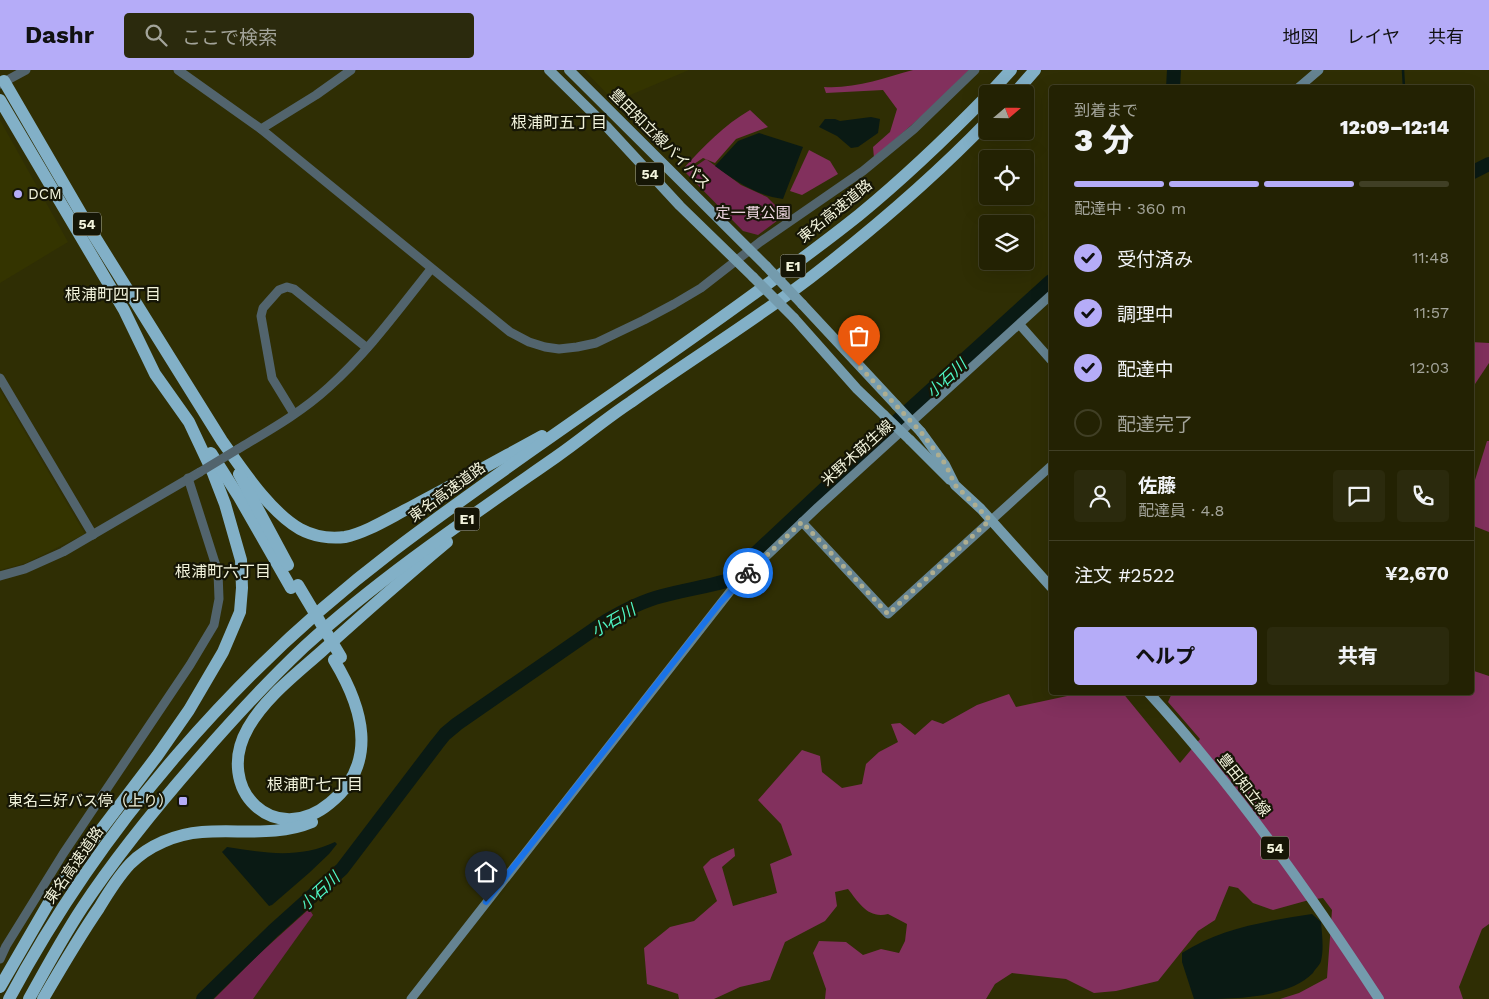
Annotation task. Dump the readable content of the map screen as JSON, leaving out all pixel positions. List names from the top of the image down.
{
  "streets": {
    "highway": ["54", "東名高速道路", "E1"],
    "main road": ["豊田知立線バイパス", "米野木莇生線", "豊田知立線"]
  },
  "crossings": [
    ["豊田知立線バイパス", "54"]
  ],
  "districts": [
    "根浦町五丁目",
    "根浦町四丁目",
    "根浦町六丁目",
    "根浦町七丁目"
  ],
  "water": ["小石川"],
  "parks": ["定一貫公園"],
  "places": {
    "other": ["DCM"],
    "transit": ["東名三好バス停（上り）"]
  },
  "north": "right",
  "page": {
    "header": "Dashr",
    "search": "ここで検索",
    "nav": ["地図", "レイヤ", "共有"],
    "heading": ["3 分", "到着まで", "12:09–12:14"],
    "panel": [
      "佐藤",
      "配達員 · 4.8",
      "注文 #2522",
      "¥2,670"
    ],
    "bar": "配達中 · 360 m",
    "list": [
      ["受付済み", "11:48"],
      ["調理中", "11:57"],
      ["配達中", "12:03"],
      "配達完了"
    ],
    "buttons": ["ヘルプ", "共有"]
  }
}
